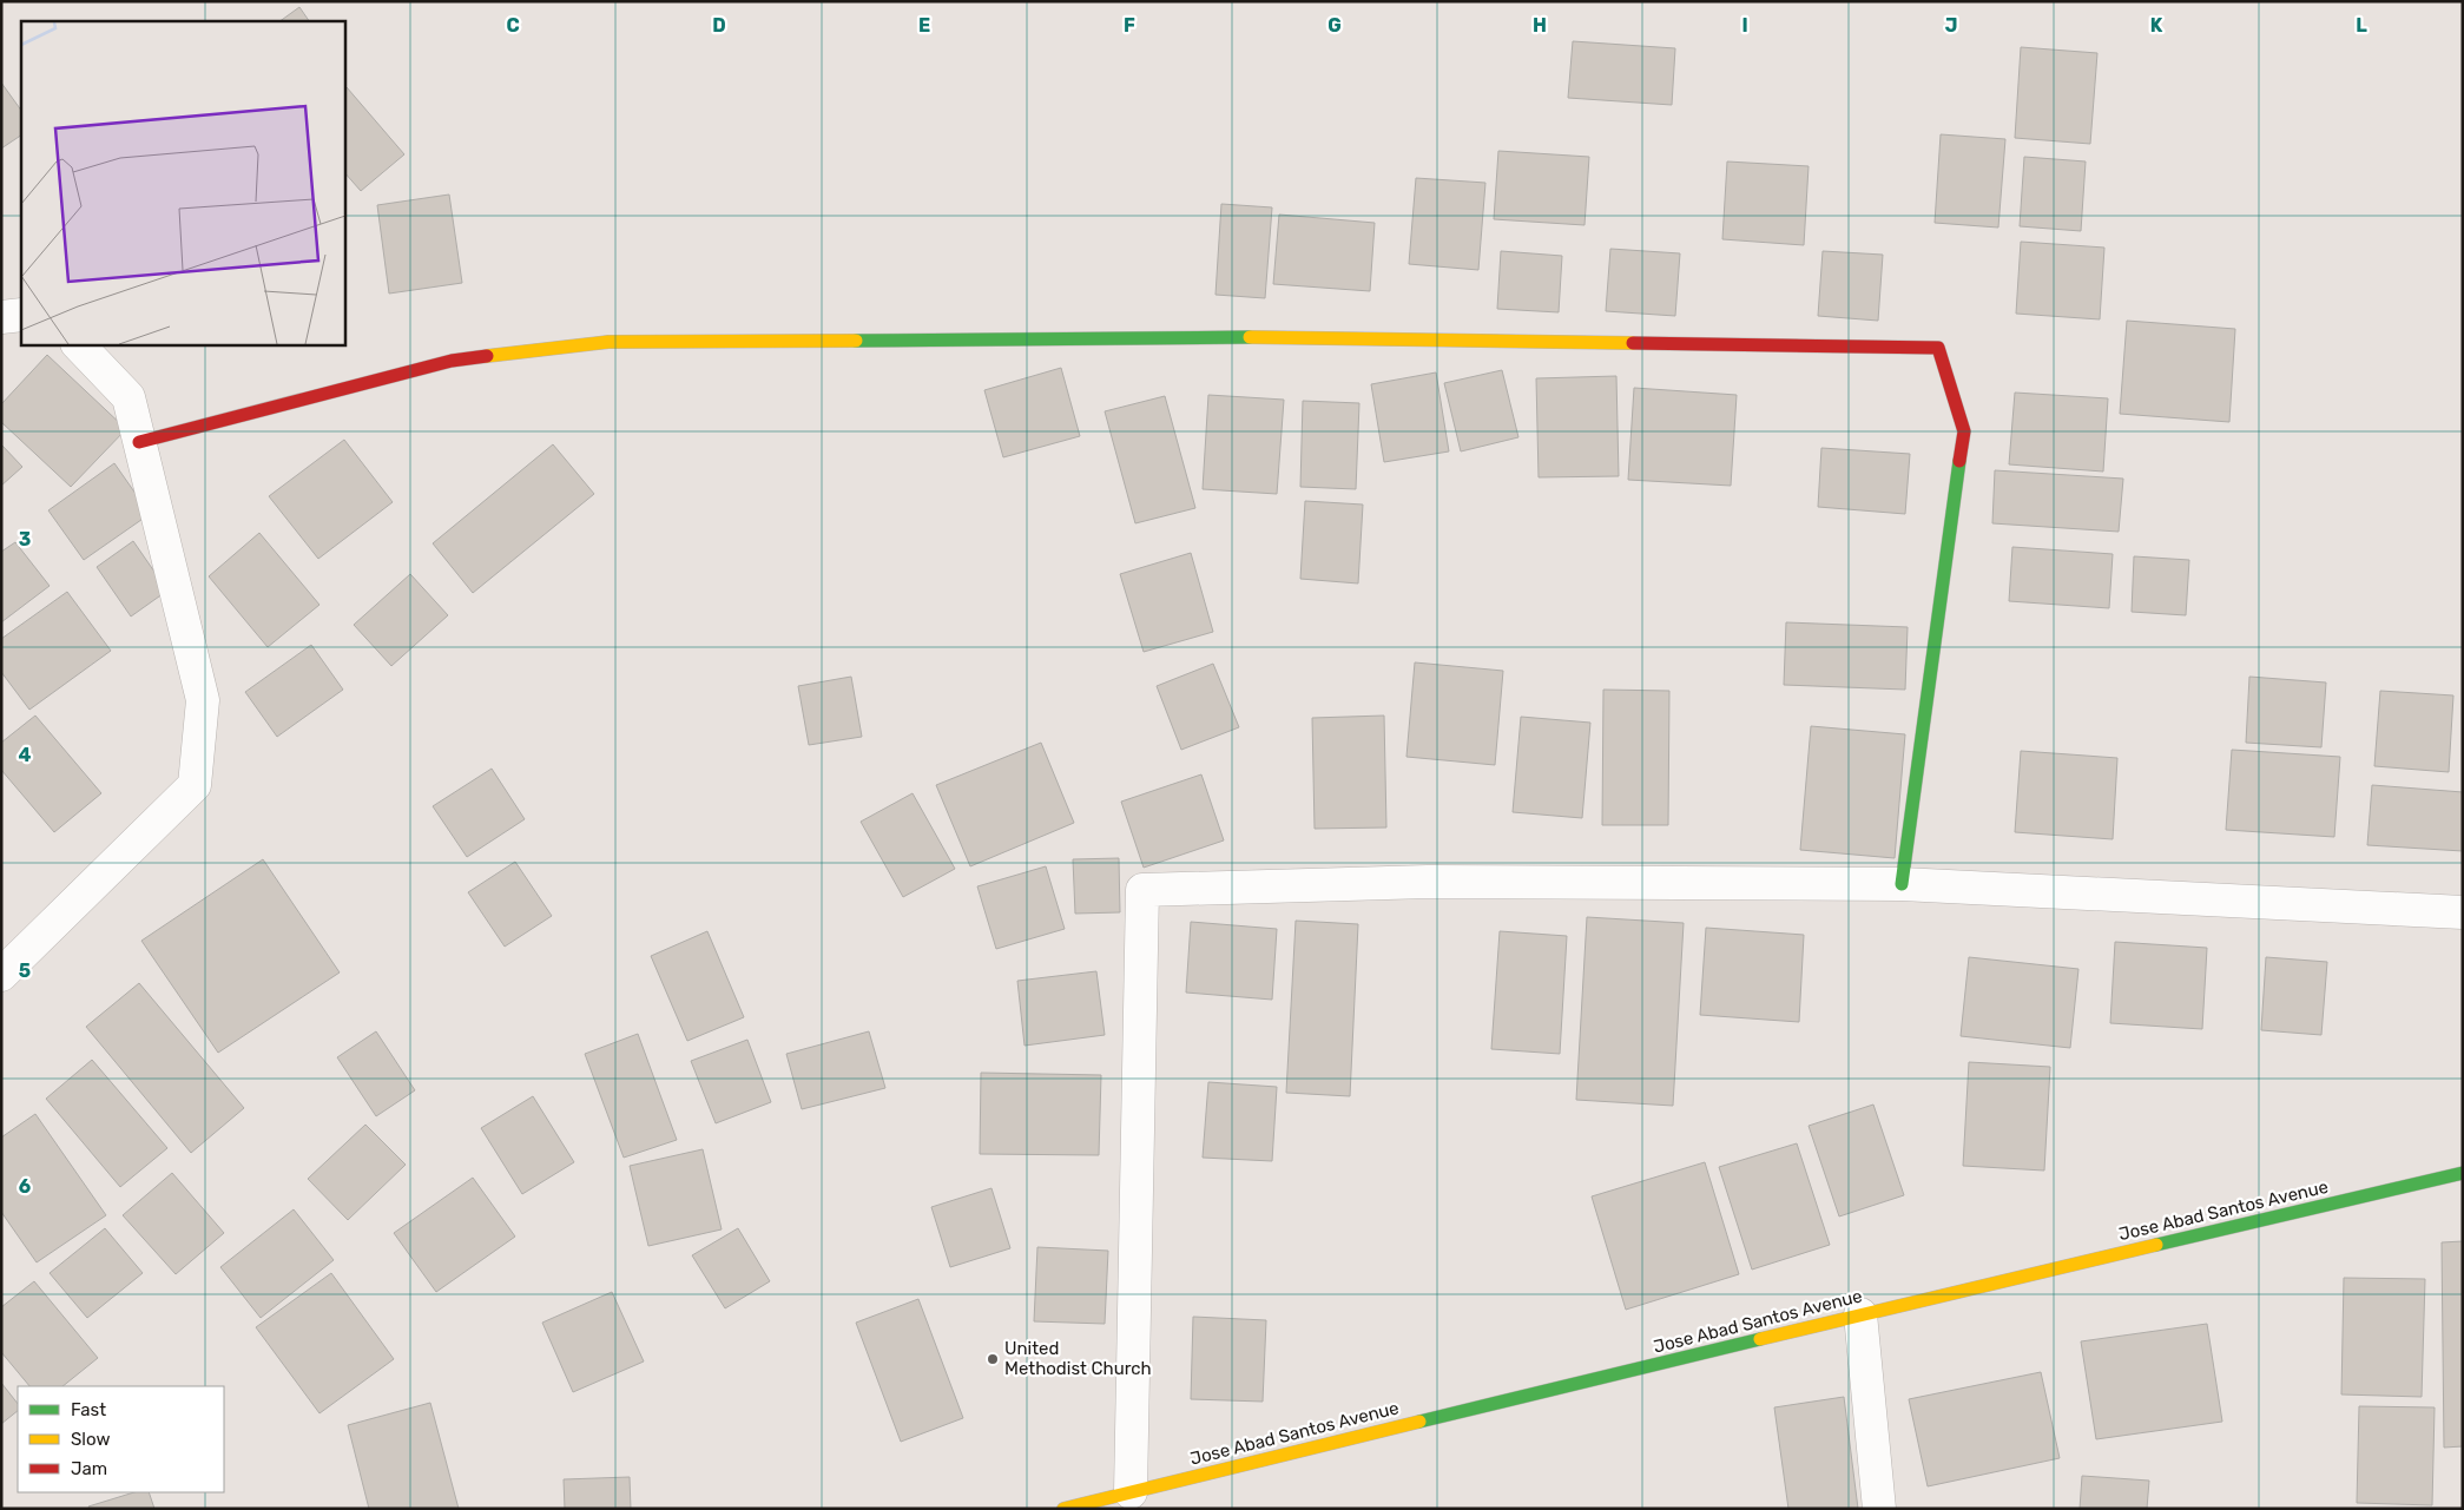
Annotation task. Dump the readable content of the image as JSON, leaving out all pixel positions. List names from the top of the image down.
{
  "streets": {
    "main road": ["Jose Abad Santos Avenue"]
  },
  "places": ["United Methodist Church"],
  "legend": ["Fast", "Slow", "Jam"],
  "grid": {
    "columns": [
      "C",
      "D",
      "E",
      "F",
      "G",
      "H",
      "I",
      "J",
      "K",
      "L"
    ],
    "rows": [
      "3",
      "4",
      "5",
      "6"
    ]
  }
}
